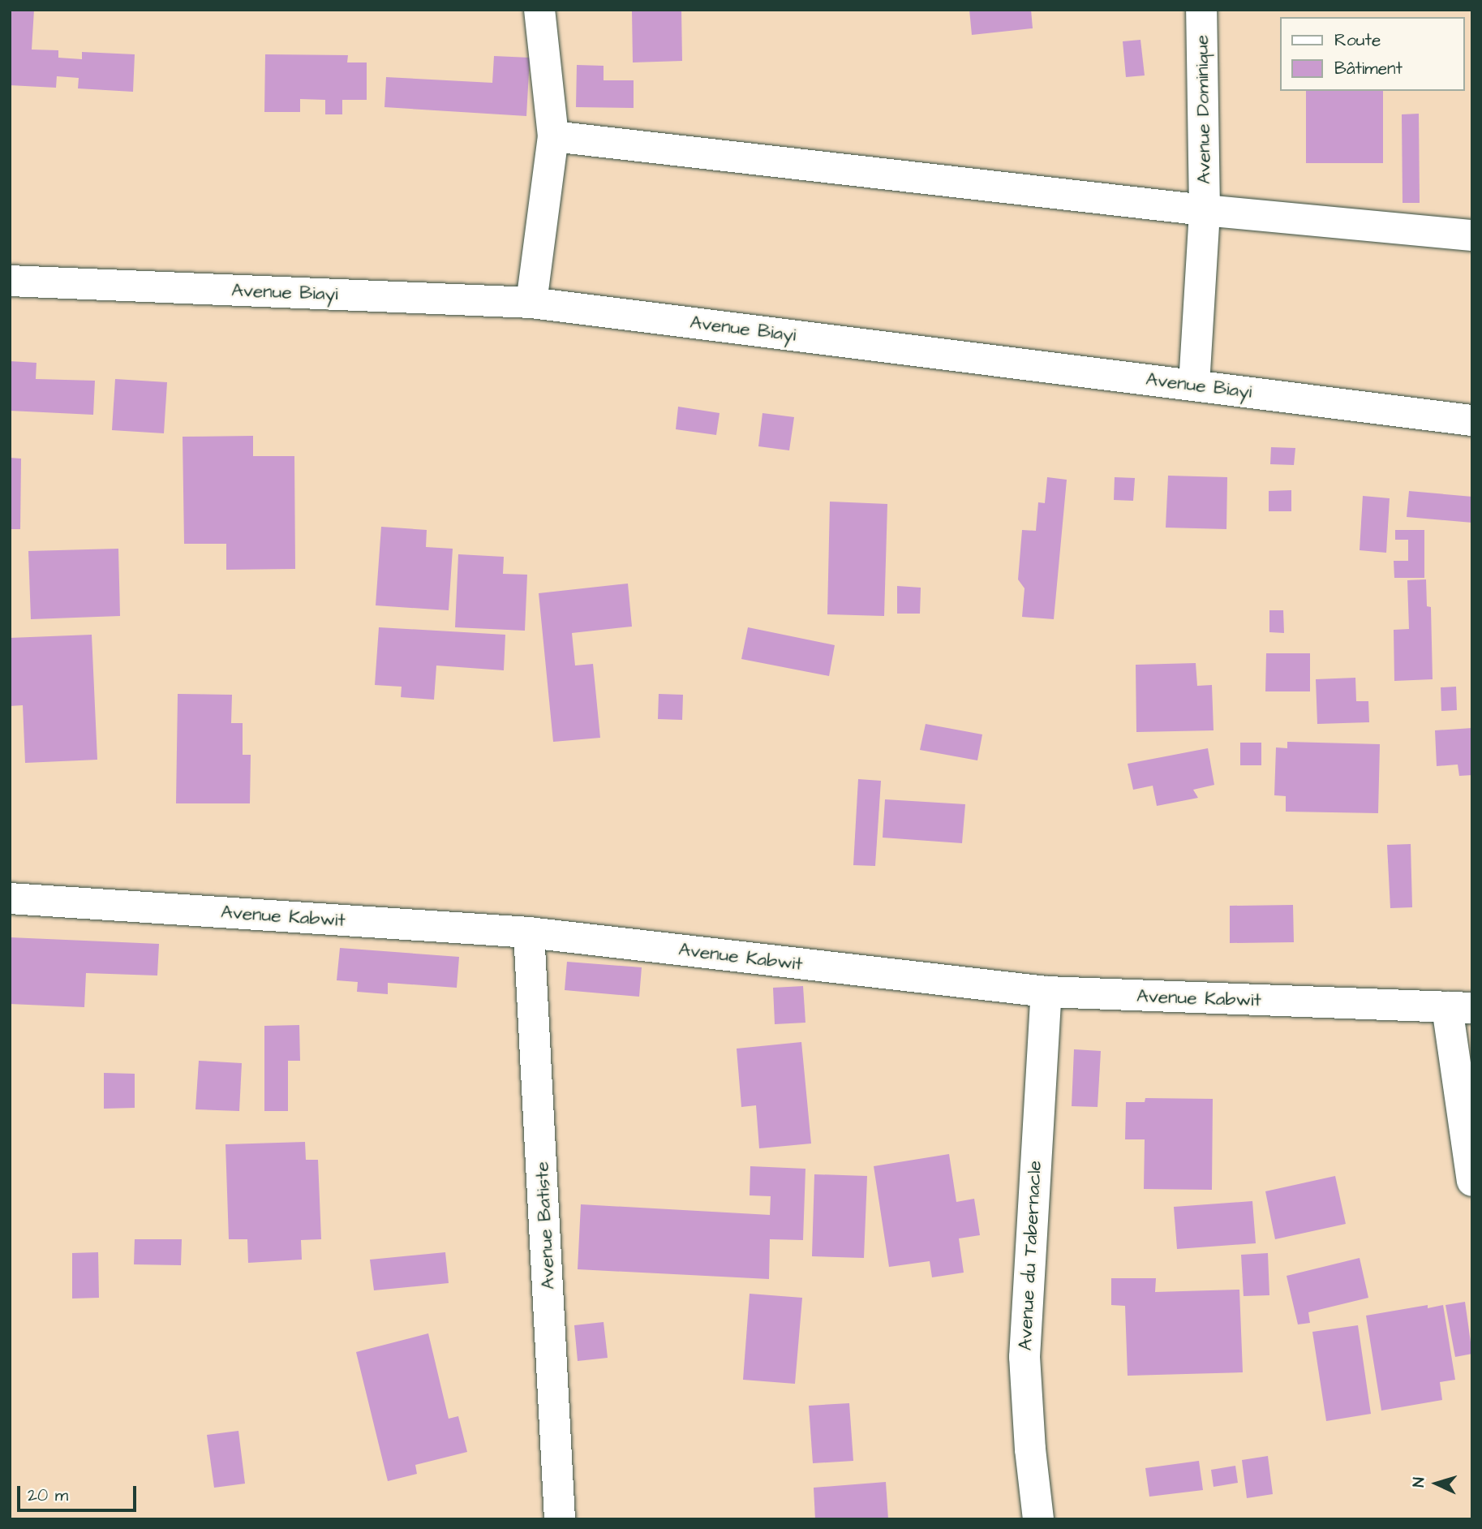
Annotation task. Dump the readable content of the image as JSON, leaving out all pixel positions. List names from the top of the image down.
{
  "streets": {
    "street": [
      "Avenue Dominique",
      "Avenue Biayi",
      "Avenue Kabwit",
      "Avenue Batiste",
      "Avenue du Tabernacle"
    ]
  },
  "crossings": [
    ["Avenue Dominique", "Avenue Biayi"],
    ["Avenue Kabwit", "Avenue Batiste"],
    ["Avenue Kabwit", "Avenue du Tabernacle"]
  ],
  "legend": ["Route", "Bâtiment"],
  "scale_bar": "20 m",
  "north": "left"
}
